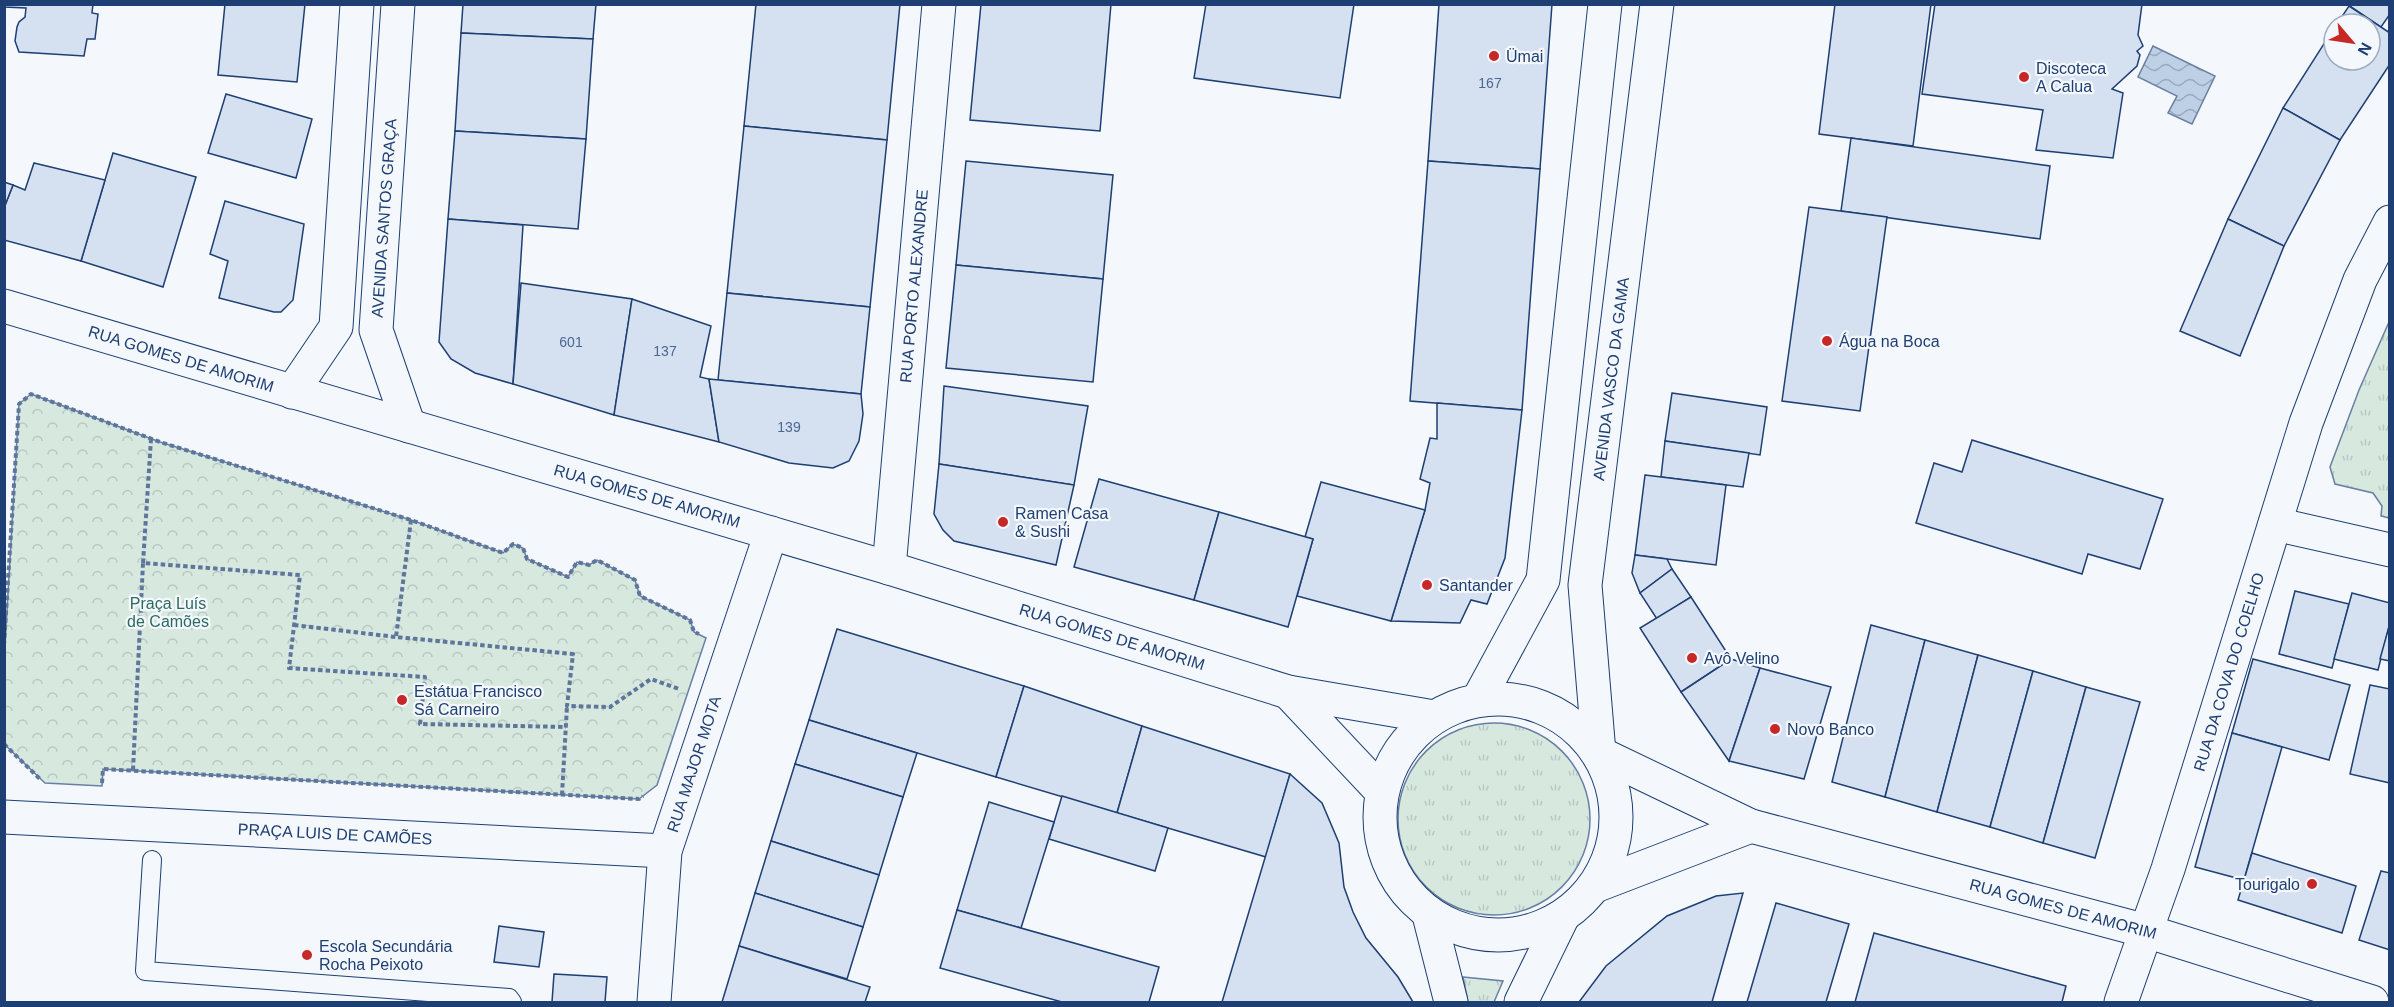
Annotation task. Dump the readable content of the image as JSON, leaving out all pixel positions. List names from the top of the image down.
{
  "streets": {
    "main road": [
      "AVENIDA SANTOS GRAÇA",
      "RUA PORTO ALEXANDRE",
      "RUA GOMES DE AMORIM",
      "AVENIDA VASCO DA GAMA",
      "RUA DA COVA DO COELHO",
      "RUA MAJOR MOTA",
      "PRAÇA LUIS DE CAMÕES"
    ]
  },
  "crossings": [
    ["AVENIDA SANTOS GRAÇA", "RUA GOMES DE AMORIM"],
    ["RUA PORTO ALEXANDRE", "RUA GOMES DE AMORIM"],
    ["RUA GOMES DE AMORIM", "AVENIDA VASCO DA GAMA"],
    ["RUA GOMES DE AMORIM", "RUA DA COVA DO COELHO"],
    ["RUA GOMES DE AMORIM", "RUA MAJOR MOTA"],
    ["RUA MAJOR MOTA", "PRAÇA LUIS DE CAMÕES"]
  ],
  "parks": ["Praça Luís de Camões"],
  "places": [
    "Ümai",
    "Discoteca A Calua",
    "Água na Boca",
    "Ramen Casa & Sushi",
    "Santander",
    "Avô Velino",
    "Estátua Francisco Sá Carneiro",
    "Novo Banco",
    "Tourigalo",
    "Escola Secundária Rocha Peixoto"
  ],
  "house_numbers": [
    "167",
    "601",
    "137",
    "139"
  ],
  "north": "bottom right"
}
